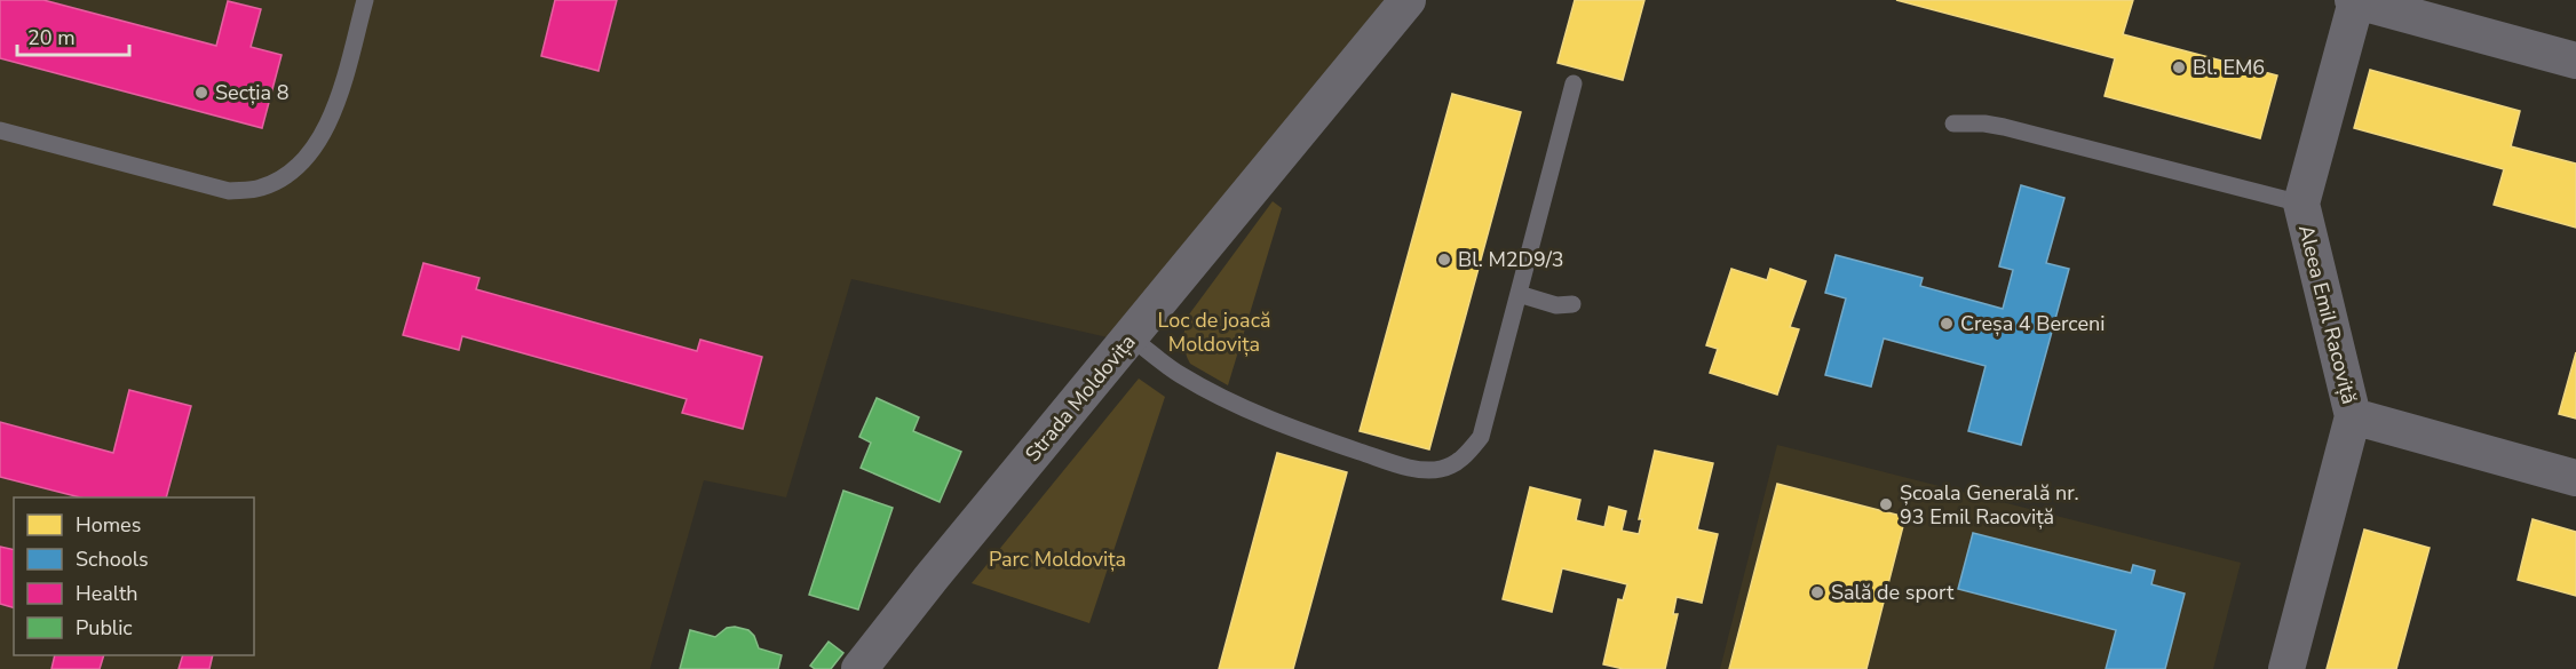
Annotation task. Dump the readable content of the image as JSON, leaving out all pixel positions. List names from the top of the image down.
{
  "streets": {
    "street": ["Aleea Emil Racoviță", "Strada Moldovița"]
  },
  "parks": ["Loc de joacă Moldovița", "Parc Moldovița"],
  "places": [
    "Bl. EM6",
    "Secția 8",
    "Bl. M2D9/3",
    "Creșa 4 Berceni",
    "Școala Generală nr. 93 Emil Racoviță",
    "Sală de sport"
  ],
  "legend": [
    "Homes",
    "Schools",
    "Health",
    "Public"
  ],
  "scale_bar": "20 m"
}
